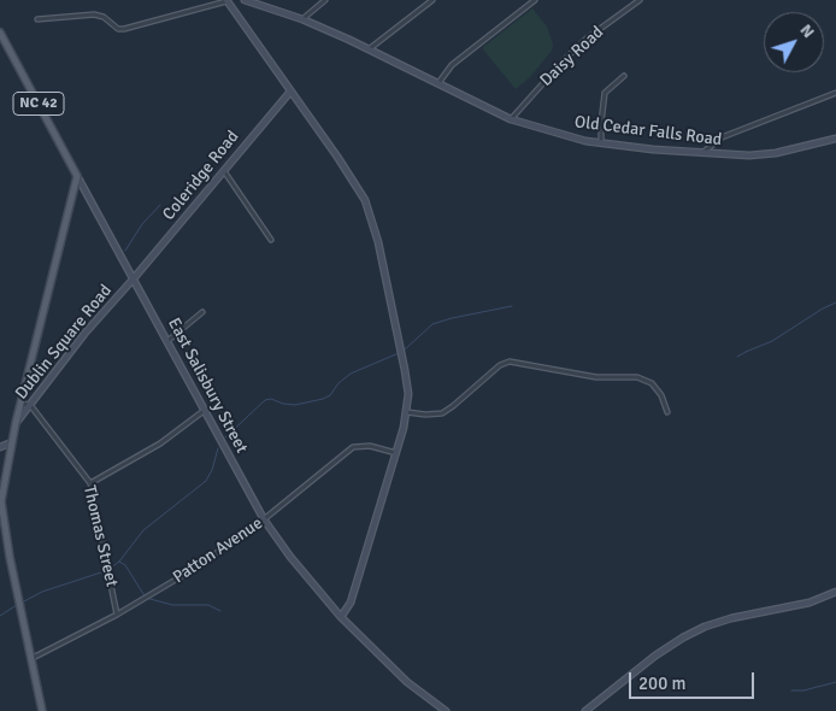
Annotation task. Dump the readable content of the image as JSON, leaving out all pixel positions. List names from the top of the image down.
{
  "streets": {
    "main road": ["NC 42", "East Salisbury Street"],
    "street": [
      "Daisy Road",
      "Old Cedar Falls Road",
      "Coleridge Road",
      "Dublin Square Road",
      "Thomas Street",
      "Patton Avenue"
    ]
  },
  "crossings": [
    ["Daisy Road", "Old Cedar Falls Road"],
    ["Coleridge Road", "Dublin Square Road"],
    ["Coleridge Road", "East Salisbury Street"],
    ["Dublin Square Road", "East Salisbury Street"],
    ["Dublin Square Road", "Thomas Street"],
    ["East Salisbury Street", "Patton Avenue"],
    ["Thomas Street", "Patton Avenue"]
  ],
  "scale_bar": "200 m",
  "north": "top right"
}
